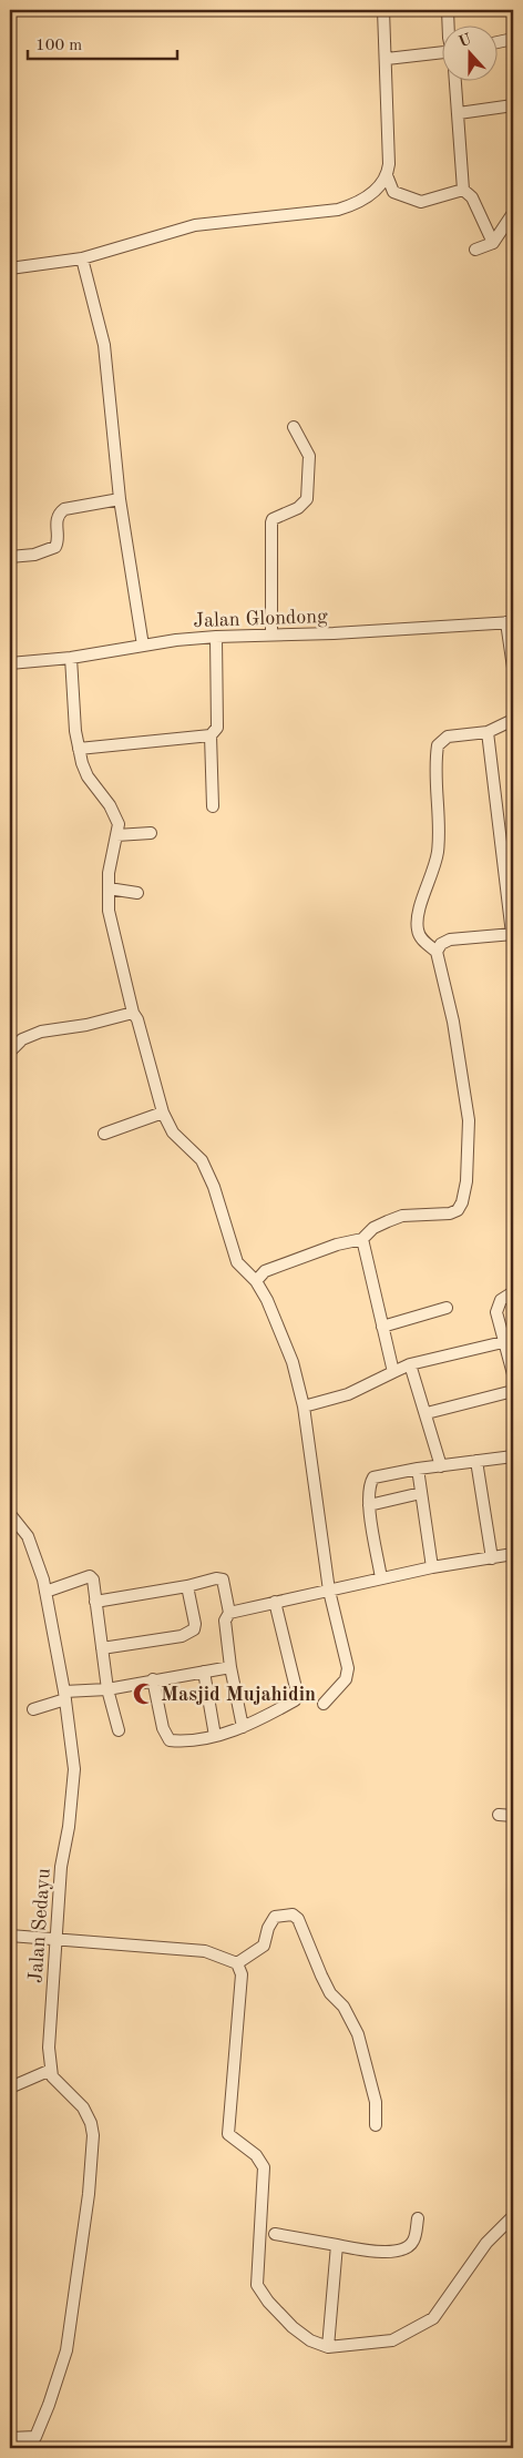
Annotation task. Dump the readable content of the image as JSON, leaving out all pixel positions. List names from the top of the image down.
{
  "streets": {
    "street": ["Jalan Glondong", "Jalan Sedayu"]
  },
  "places": {
    "mosque": ["Masjid Mujahidin"]
  },
  "scale_bar": "100 m",
  "north": "top"
}
